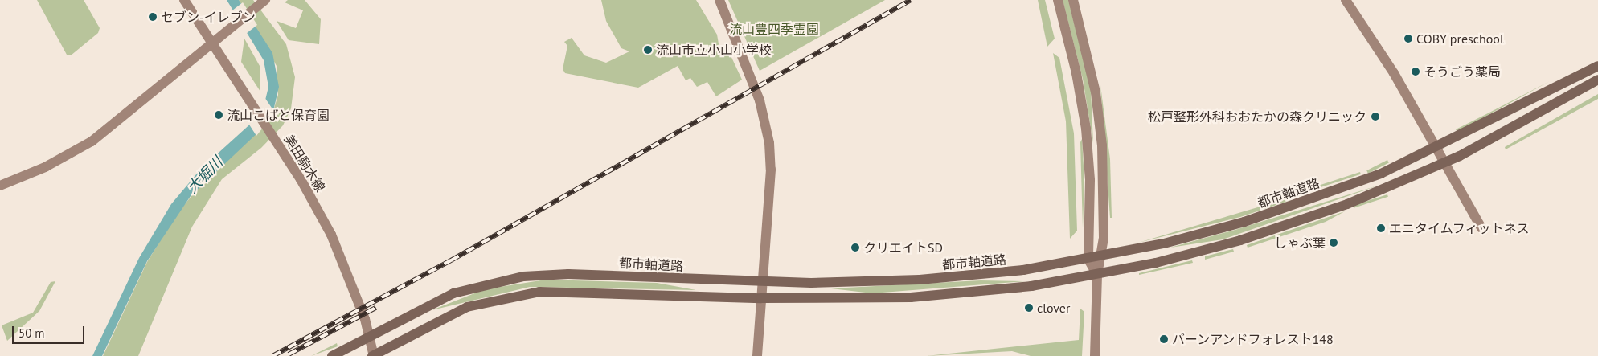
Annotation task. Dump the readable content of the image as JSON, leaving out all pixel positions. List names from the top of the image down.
{
  "streets": {
    "main road": ["都市軸道路"],
    "street": ["美田駒木線"]
  },
  "crossings": [
    ["美田駒木線", "都市軸道路"]
  ],
  "water": ["大堀川"],
  "parks": ["流山豊四季霊園"],
  "places": [
    "セブン-イレブン",
    "COBY preschool",
    "流山市立小山小学校",
    "そうごう薬局",
    "流山こばと保育園",
    "松戸整形外科おおたかの森クリニック",
    "エニタイムフィットネス",
    "しゃぶ葉",
    "クリエイトSD",
    "clover",
    "バーンアンドフォレスト148"
  ],
  "scale_bar": "50 m"
}
